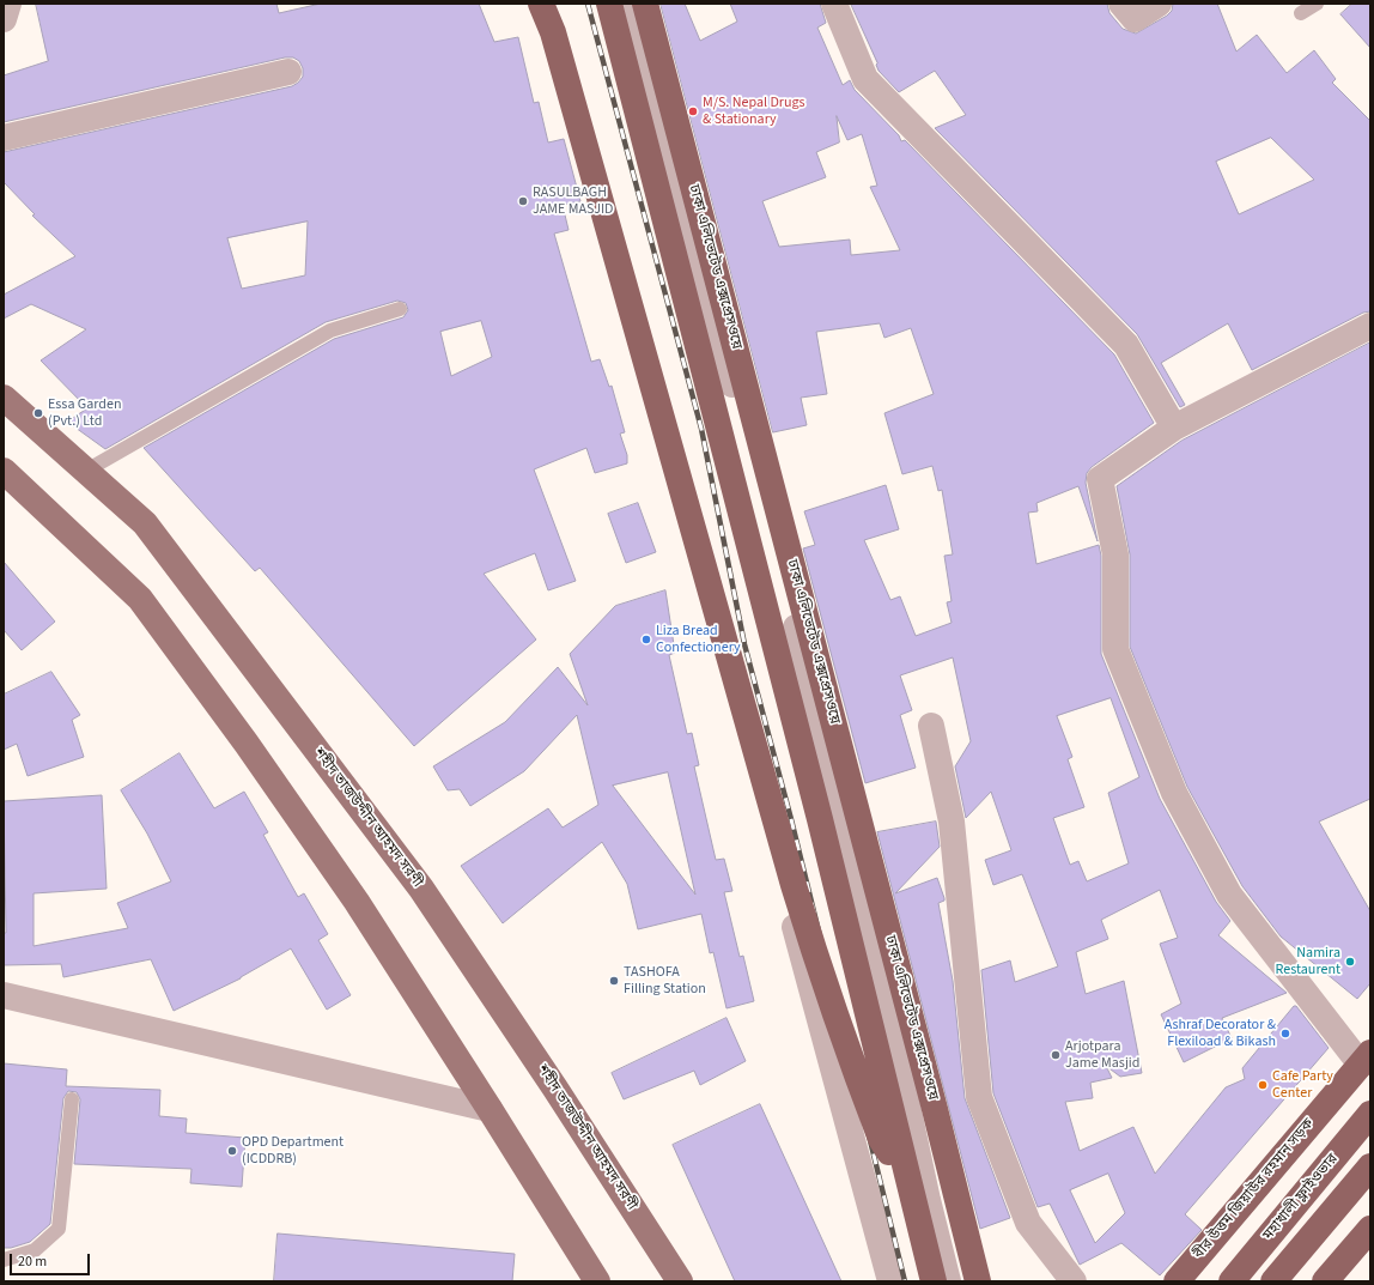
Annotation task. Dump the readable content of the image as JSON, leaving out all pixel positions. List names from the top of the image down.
{
  "streets": {
    "highway": ["ঢাকা এলিভেটেড এক্সপ্রেসওয়ে", "বীর উত্তম জিয়াউর রহমান সড়ক", "মহাখালী ফ্লাইওভার"],
    "main road": ["শহীদ তাজউদ্দীন আহমদ সরণী"]
  },
  "places": [
    "M/S. Nepal Drugs & Stationary",
    "RASULBAGH JAME MASJID",
    "Essa Garden (Pvt.) Ltd",
    "Liza Bread Confectionery",
    "Namira Restaurent",
    "TASHOFA Filling Station",
    "Ashraf Decorator & Flexiload & Bikash",
    "Arjotpara Jame Masjid",
    "Cafe Party Center",
    "OPD Department (ICDDRB)"
  ],
  "scale_bar": "20 m"
}
